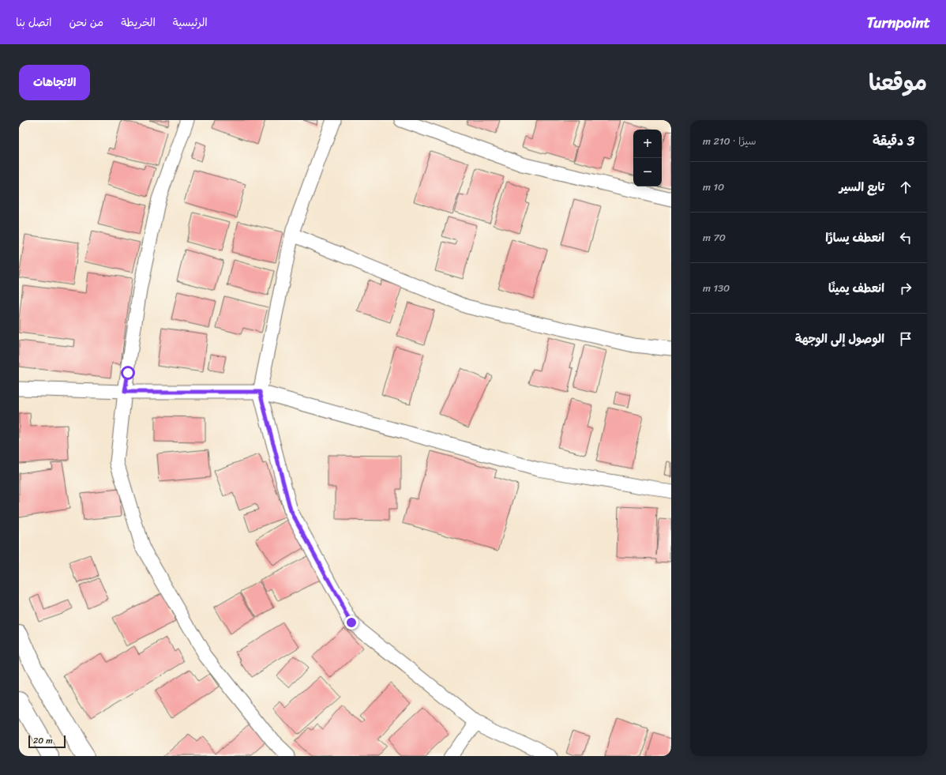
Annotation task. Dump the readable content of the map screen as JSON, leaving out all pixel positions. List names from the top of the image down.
{
  "scale_bar": "20 m",
  "page": {
    "header": "Turnpoint",
    "nav": [
      "الرئيسية",
      "الخريطة",
      "من نحن",
      "اتصل بنا"
    ],
    "title": "موقعنا",
    "buttons": "الاتجاهات",
    "heading": ["3 دقيقة", "سيرًا · 210 m"],
    "map_buttons": ["+", "−"],
    "list": [
      ["تابع السير", "10 m"],
      ["انعطف يسارًا", "70 m"],
      ["انعطف يمينًا", "130 m"],
      "الوصول إلى الوجهة"
    ],
    "scale": "20 m"
  }
}
